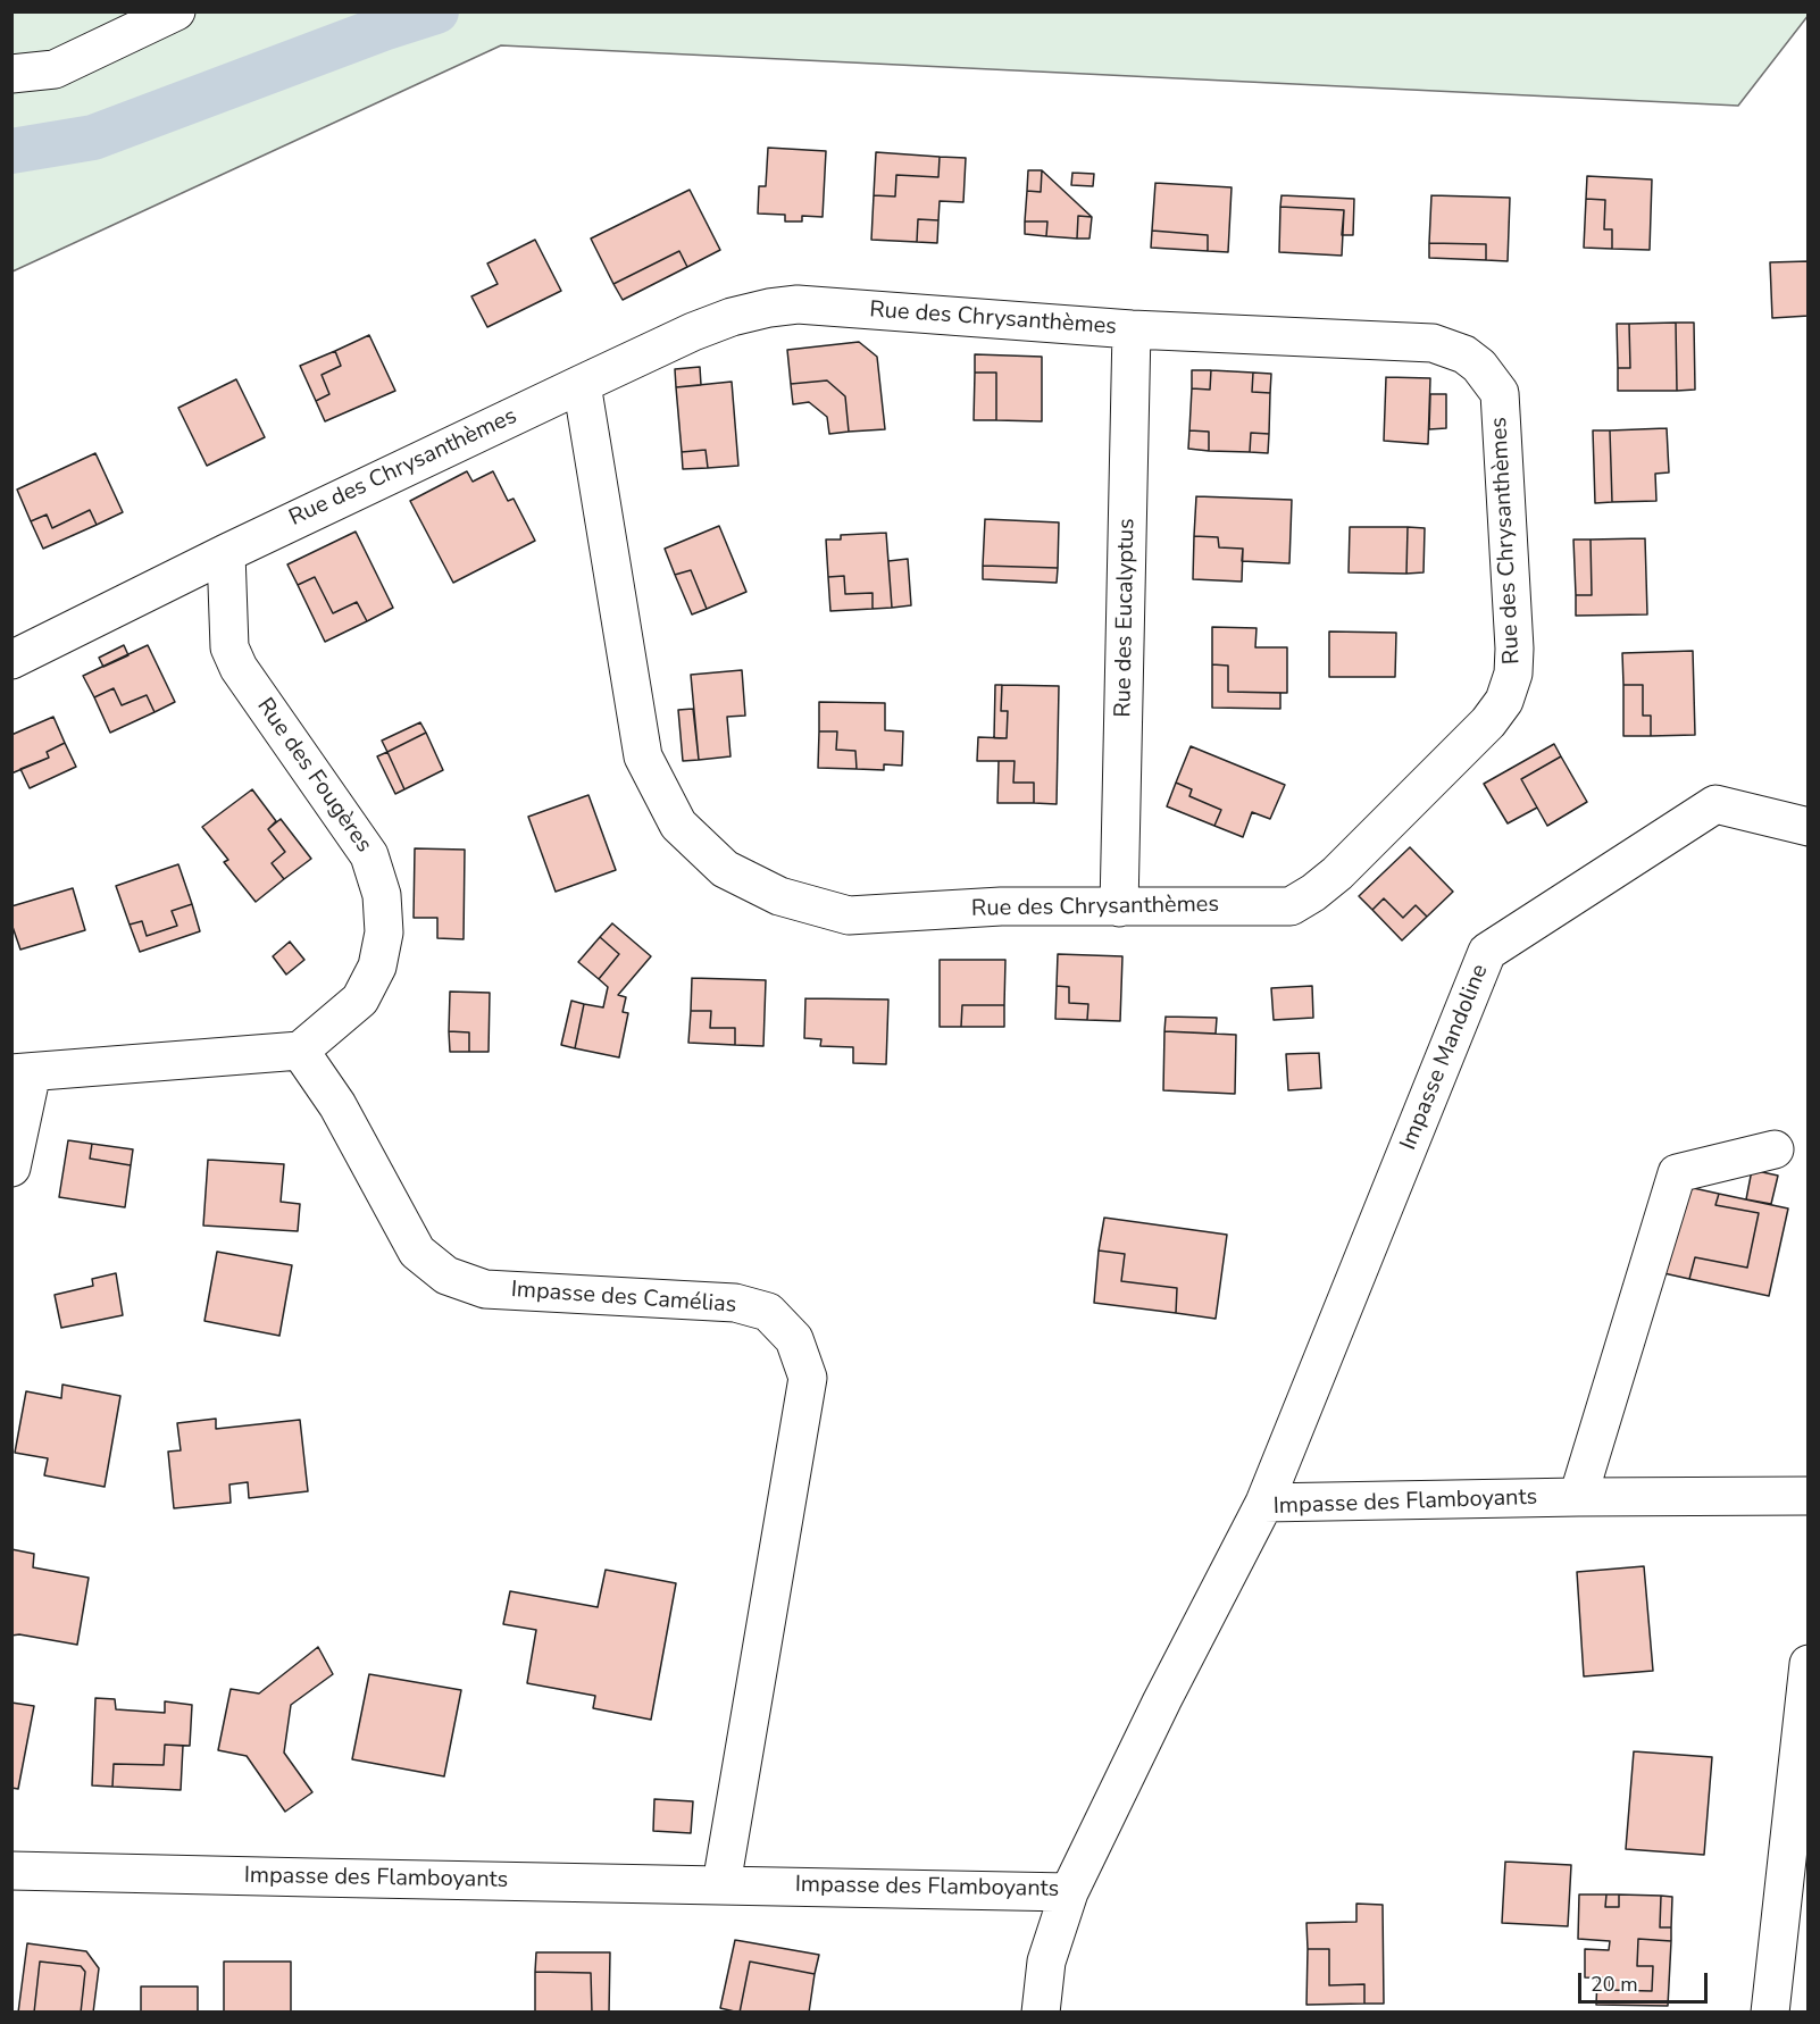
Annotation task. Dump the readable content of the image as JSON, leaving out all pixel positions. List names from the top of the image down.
{
  "streets": {
    "street": [
      "Rue des Chrysanthèmes",
      "Rue des Eucalyptus",
      "Rue des Fougères",
      "Impasse Mandoline",
      "Impasse des Camélias",
      "Impasse des Flamboyants"
    ]
  },
  "crossings": [
    ["Rue des Chrysanthèmes", "Rue des Eucalyptus"],
    ["Rue des Chrysanthèmes", "Rue des Fougères"],
    ["Rue des Fougères", "Impasse des Camélias"],
    ["Impasse Mandoline", "Impasse des Flamboyants"],
    ["Impasse des Camélias", "Impasse des Flamboyants"]
  ],
  "scale_bar": "20 m"
}
